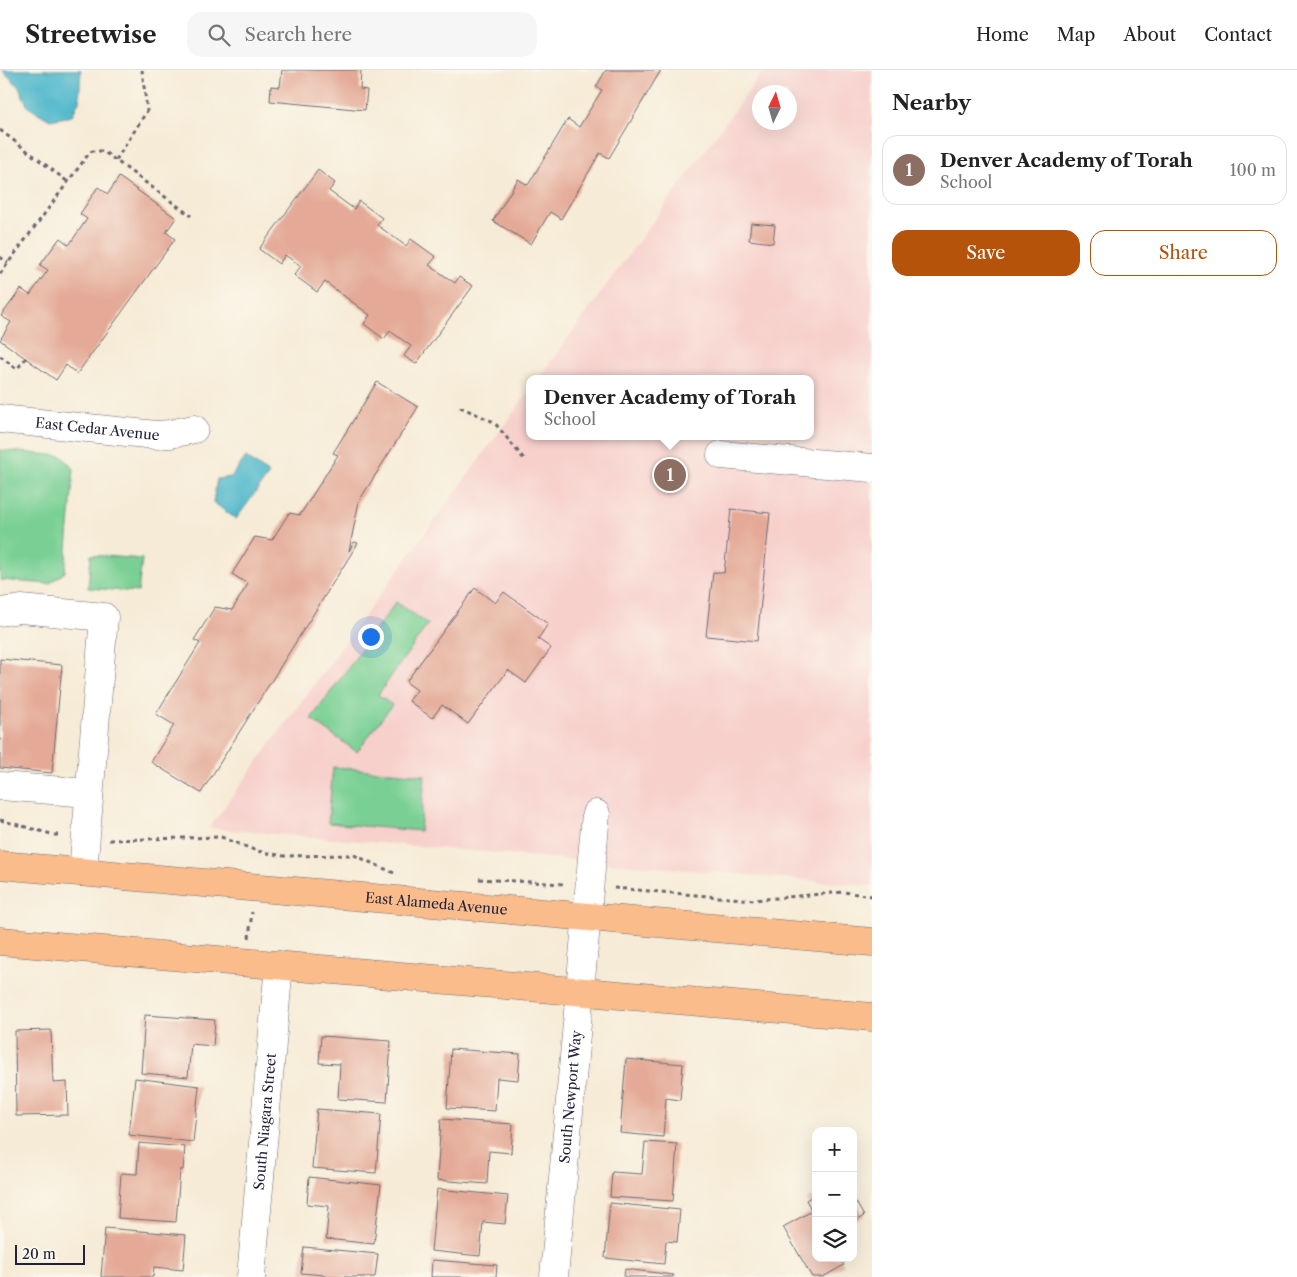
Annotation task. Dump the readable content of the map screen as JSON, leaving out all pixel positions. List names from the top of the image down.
{
  "streets": {
    "main road": ["East Alameda Avenue"],
    "street": ["East Cedar Avenue", "South Newport Way", "South Niagara Street"]
  },
  "crossings": [
    ["East Alameda Avenue", "South Newport Way"]
  ],
  "scale_bar": "20 m",
  "north": "top",
  "page": {
    "header": "Streetwise",
    "search": "Search here",
    "nav": [
      "Home",
      "Map",
      "About",
      "Contact"
    ],
    "heading": "Nearby",
    "list": [
      {
        "mark": "1",
        "name": "Denver Academy of Torah",
        "note": "School",
        "value": "100 m"
      }
    ],
    "buttons": ["Save", "Share"],
    "popup": ["Denver Academy of Torah", "School"],
    "pins": "1",
    "map_buttons": ["+", "−"],
    "scale": "20 m"
  }
}
